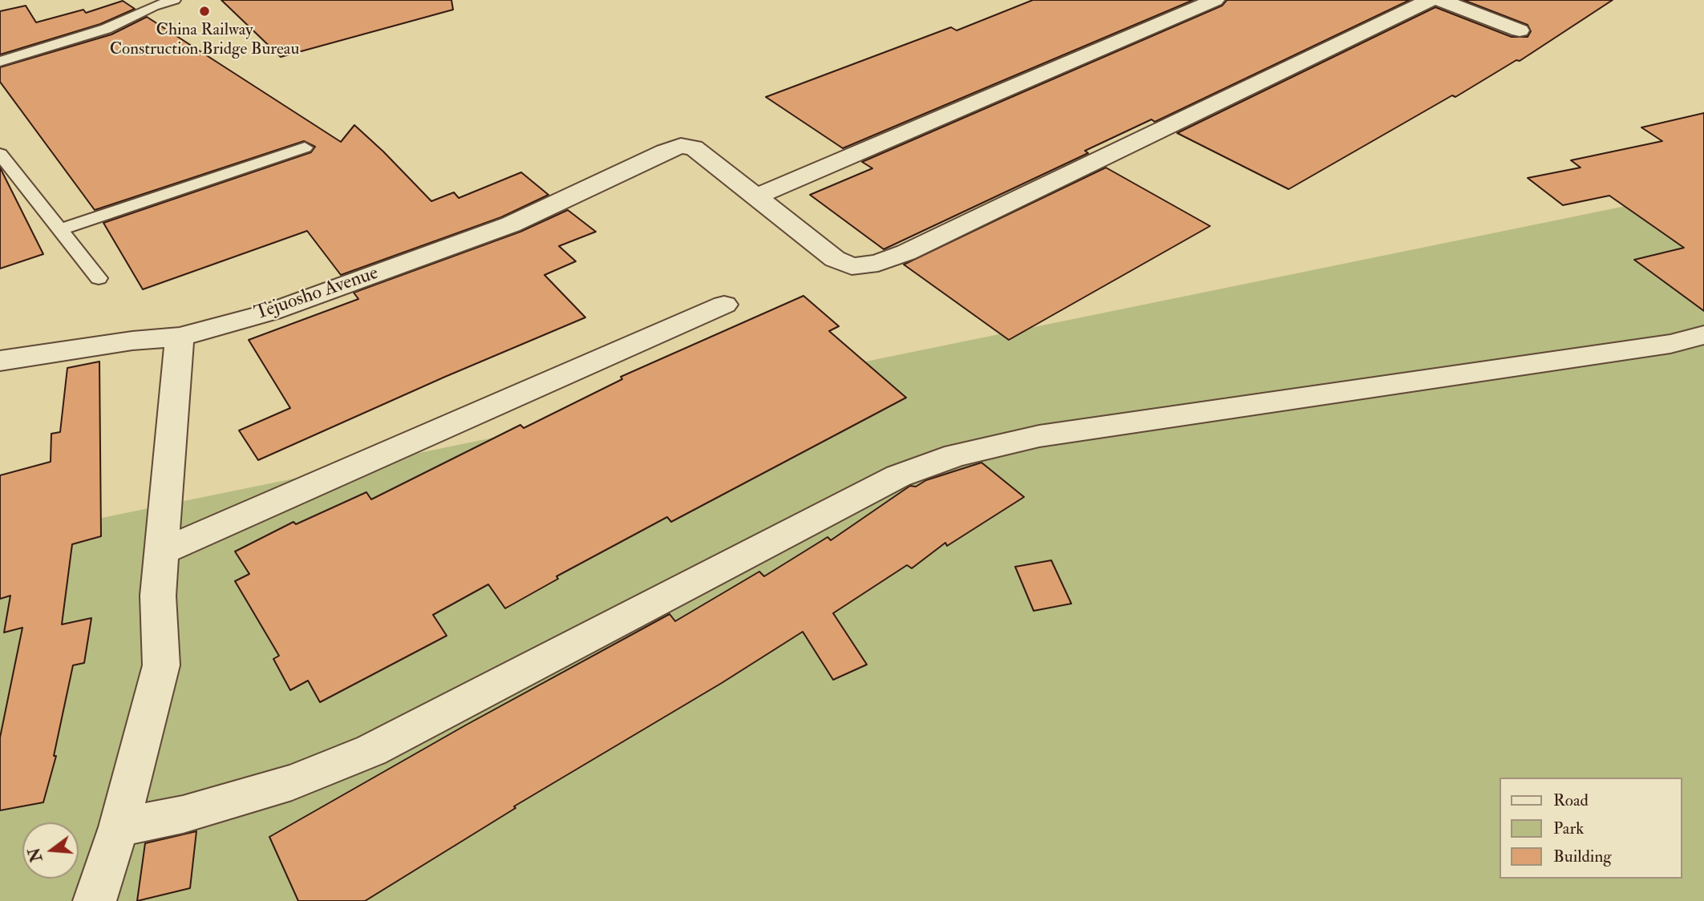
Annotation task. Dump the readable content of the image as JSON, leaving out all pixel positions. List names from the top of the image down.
{
  "streets": {
    "street": ["Tejuosho Avenue"]
  },
  "places": ["China Railway Construction Bridge Bureau"],
  "legend": ["Road", "Park", "Building"],
  "north": "left"
}
